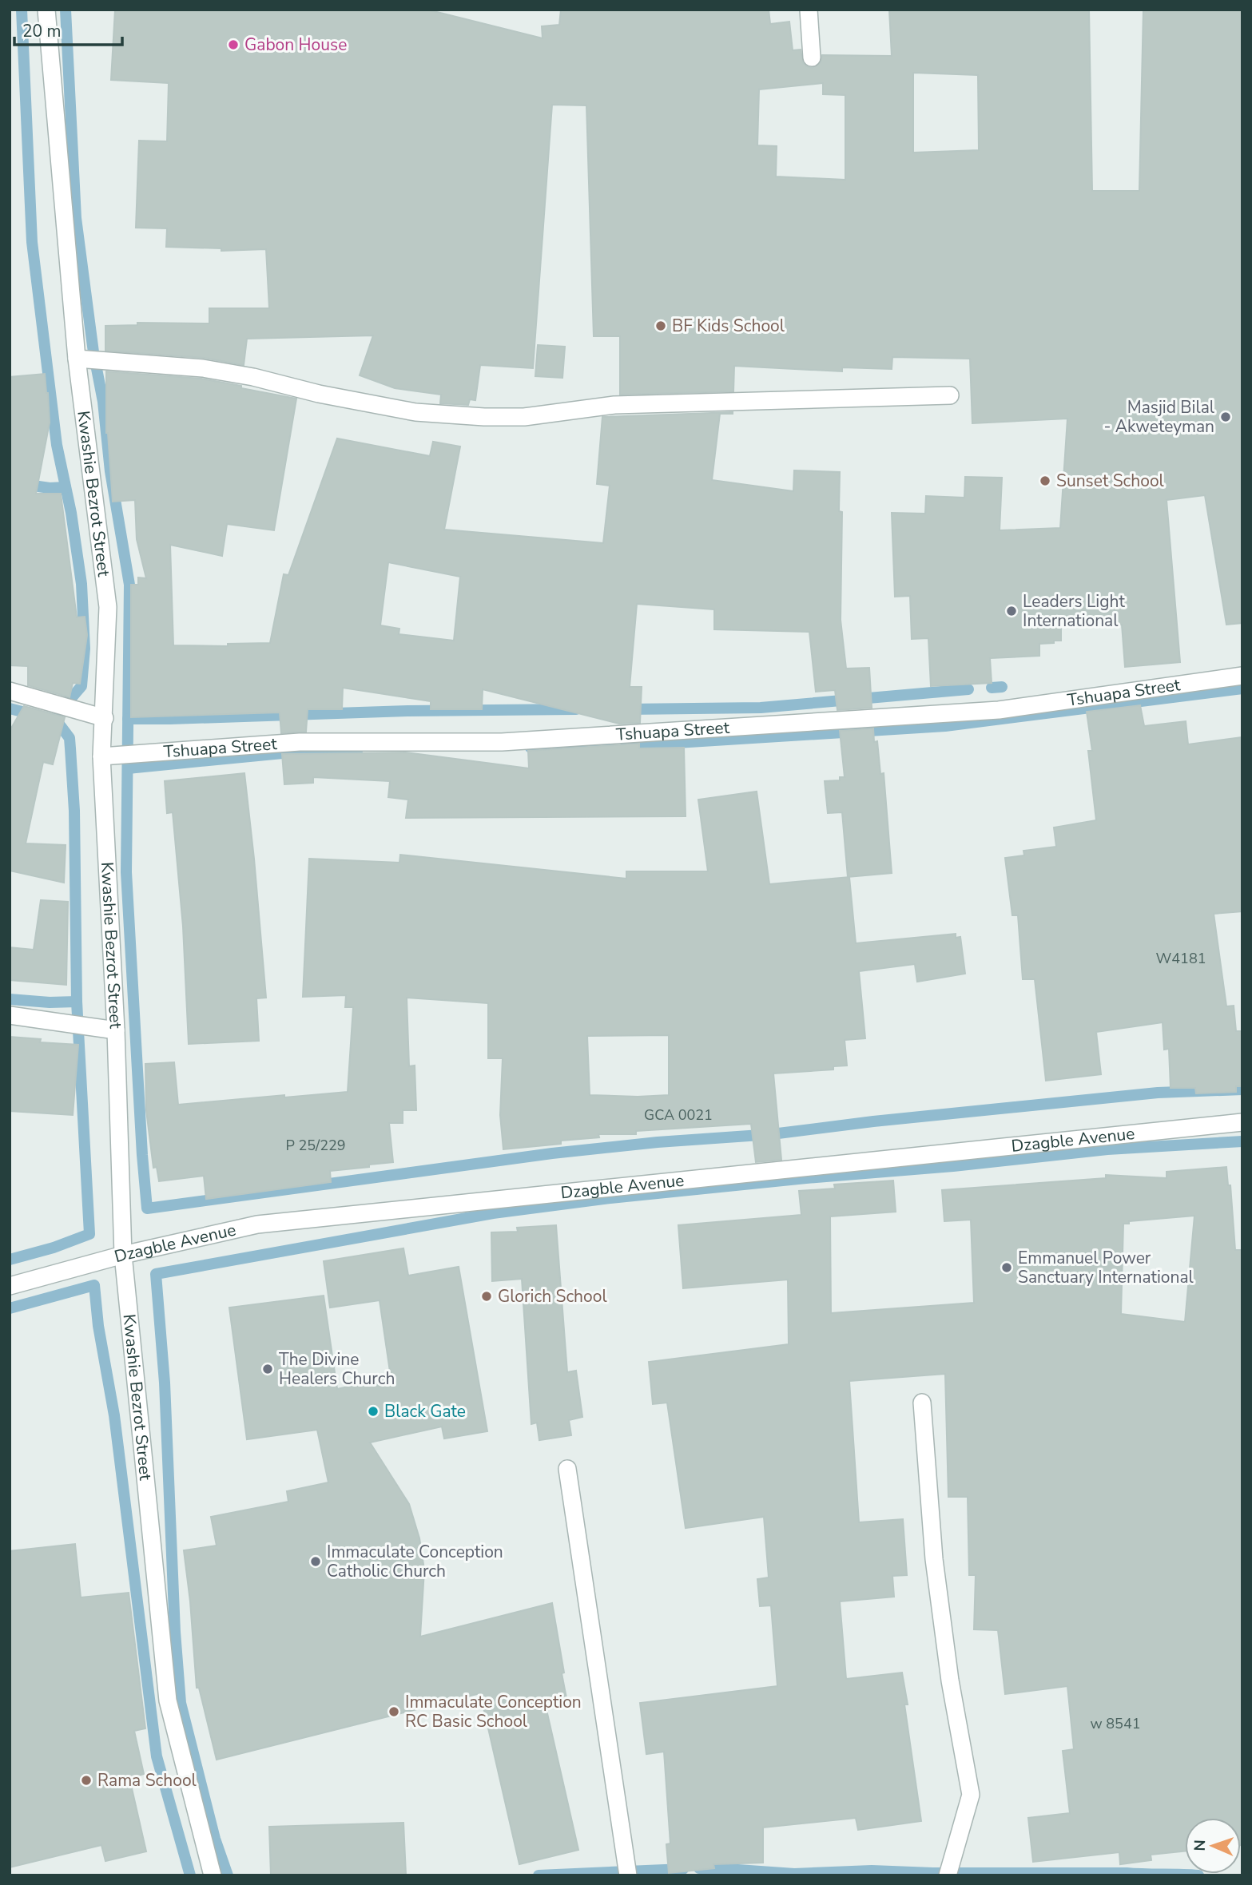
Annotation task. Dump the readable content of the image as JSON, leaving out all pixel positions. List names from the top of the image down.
{
  "streets": {
    "street": ["Kwashie Bezrot Street", "Tshuapa Street", "Dzagble Avenue"]
  },
  "crossings": [
    ["Kwashie Bezrot Street", "Tshuapa Street"],
    ["Kwashie Bezrot Street", "Dzagble Avenue"]
  ],
  "places": [
    "Gabon House",
    "BF Kids School",
    "Masjid Bilal - Akweteyman",
    "Sunset School",
    "Leaders Light International",
    "Emmanuel Power Sanctuary International",
    "Glorich School",
    "The Divine Healers Church",
    "Black Gate",
    "Immaculate Conception Catholic Church",
    "Immaculate Conception RC Basic School",
    "Rama School"
  ],
  "house_numbers": [
    "W4181",
    "GCA 0021",
    "P 25/229",
    "w 8541"
  ],
  "scale_bar": "20 m",
  "north": "left"
}
